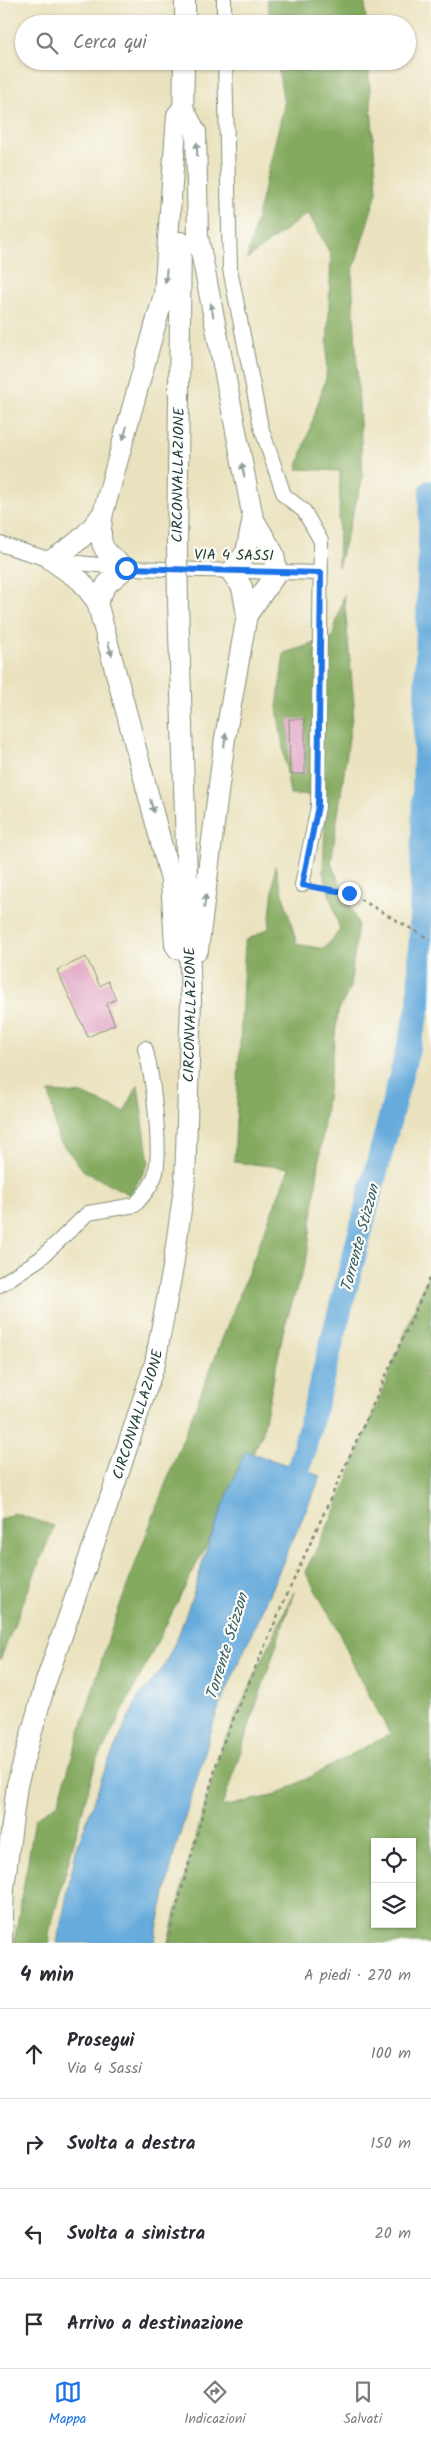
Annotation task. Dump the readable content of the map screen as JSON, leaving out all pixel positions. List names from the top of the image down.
{
  "streets": {
    "highway": ["CIRCONVALLAZIONE"],
    "street": ["VIA 4 SASSI"]
  },
  "water": ["Torrente Stizzon"],
  "page": {
    "search": "Cerca qui",
    "heading": ["4 min", "A piedi · 270 m"],
    "list": [
      ["Prosegui", "Via 4 Sassi", "100 m"],
      ["Svolta a destra", "150 m"],
      ["Svolta a sinistra", "20 m"],
      "Arrivo a destinazione"
    ],
    "nav": ["Mappa", "Indicazioni", "Salvati"]
  }
}
